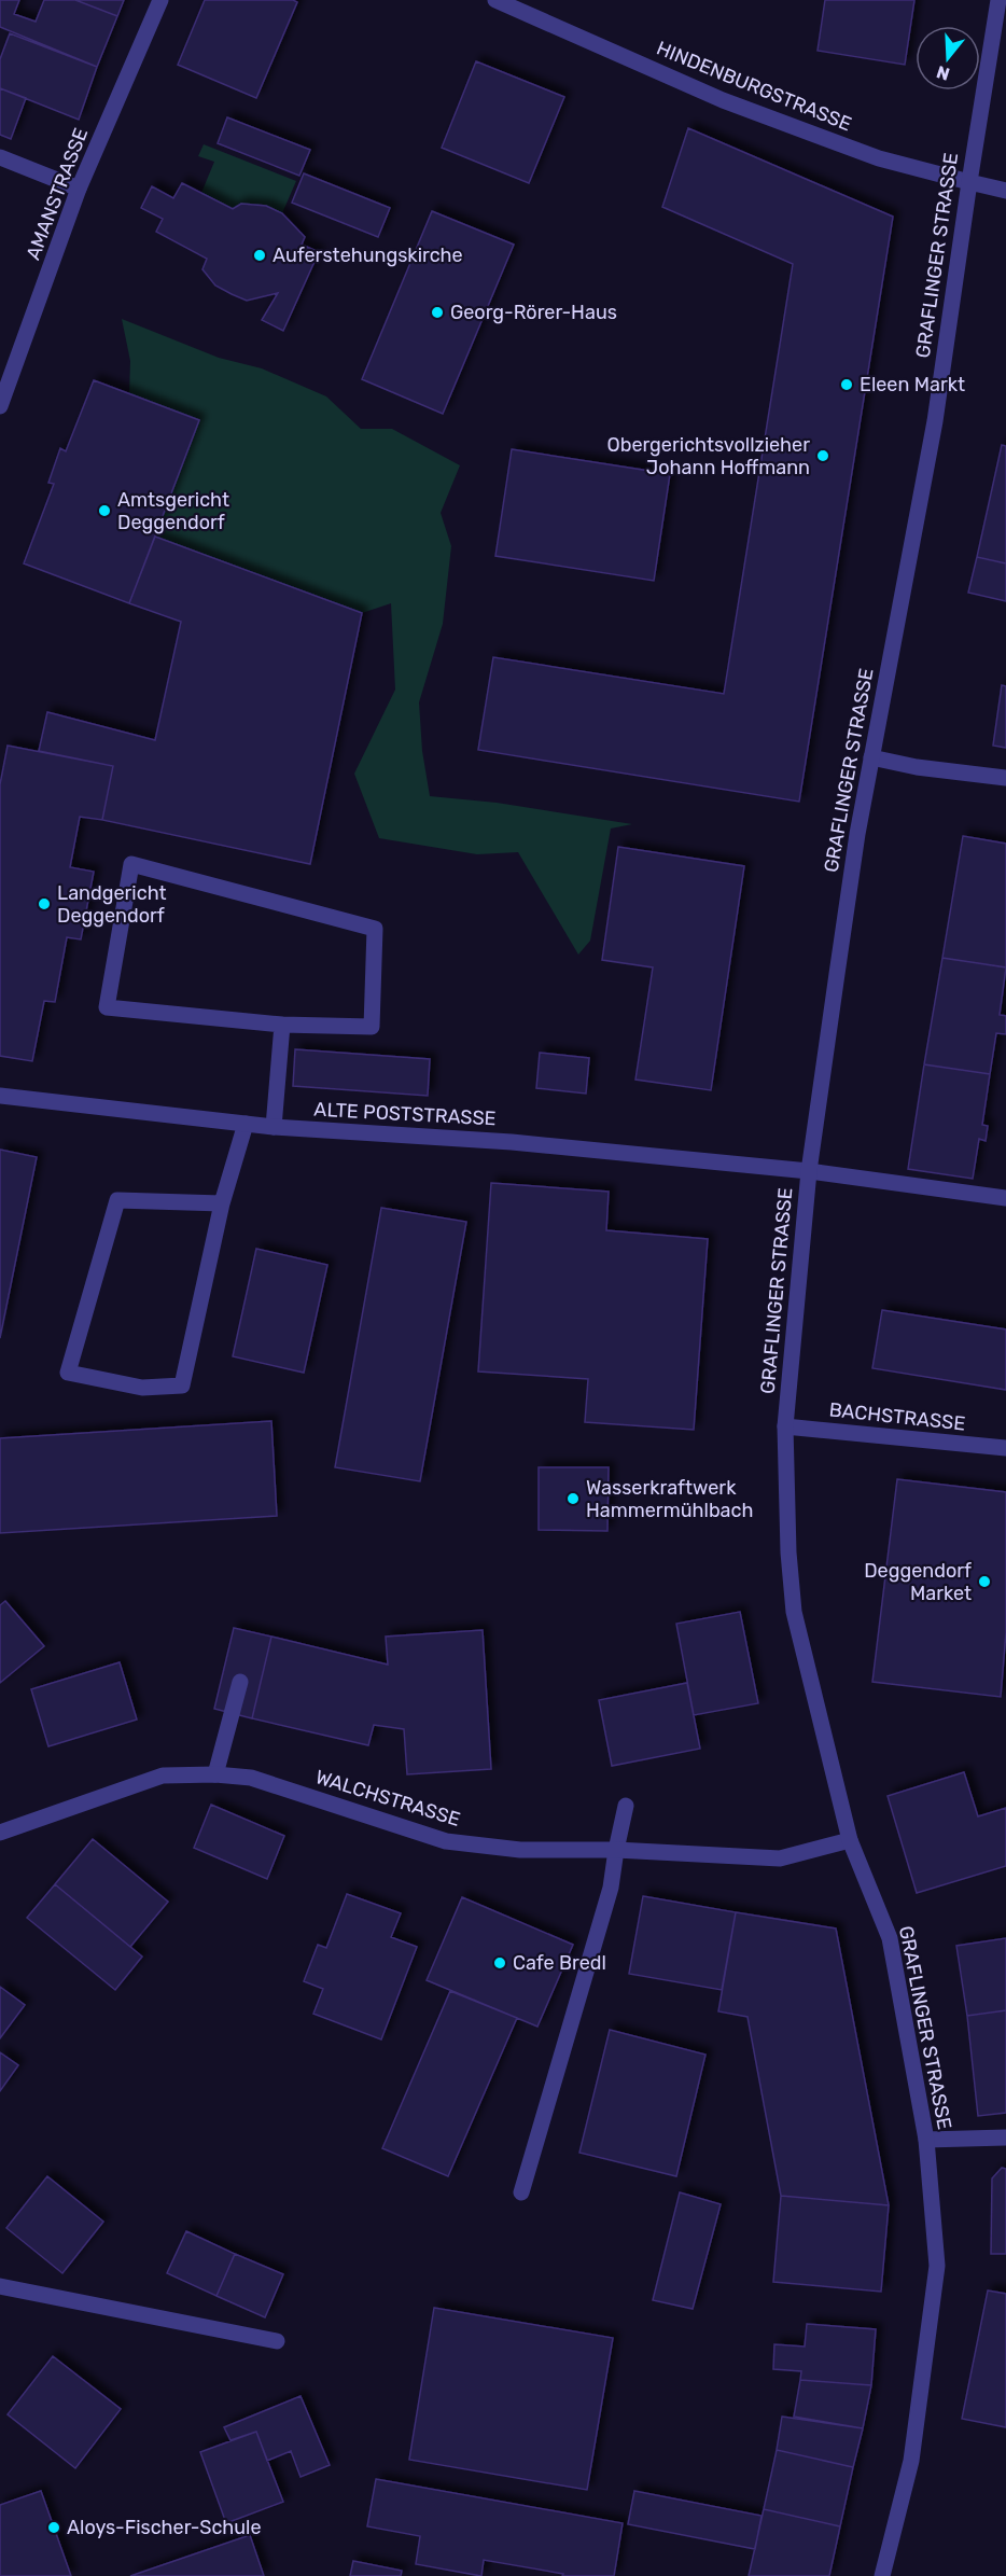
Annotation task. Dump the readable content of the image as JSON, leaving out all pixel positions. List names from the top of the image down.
{
  "streets": {
    "street": [
      "HINDENBURGSTRASSE",
      "AMANSTRASSE",
      "GRAFLINGER STRASSE",
      "ALTE POSTSTRASSE",
      "BACHSTRASSE",
      "WALCHSTRASSE"
    ]
  },
  "crossings": [
    ["HINDENBURGSTRASSE", "GRAFLINGER STRASSE"],
    ["GRAFLINGER STRASSE", "ALTE POSTSTRASSE"],
    ["GRAFLINGER STRASSE", "BACHSTRASSE"],
    ["GRAFLINGER STRASSE", "WALCHSTRASSE"]
  ],
  "places": [
    "Auferstehungskirche",
    "Georg-Rörer-Haus",
    "Eleen Markt",
    "Obergerichtsvollzieher Johann Hoffmann",
    "Amtsgericht Deggendorf",
    "Landgericht Deggendorf",
    "Wasserkraftwerk Hammermühlbach",
    "Deggendorf Market",
    "Cafe Bredl",
    "Aloys-Fischer-Schule"
  ],
  "north": "bottom"
}
